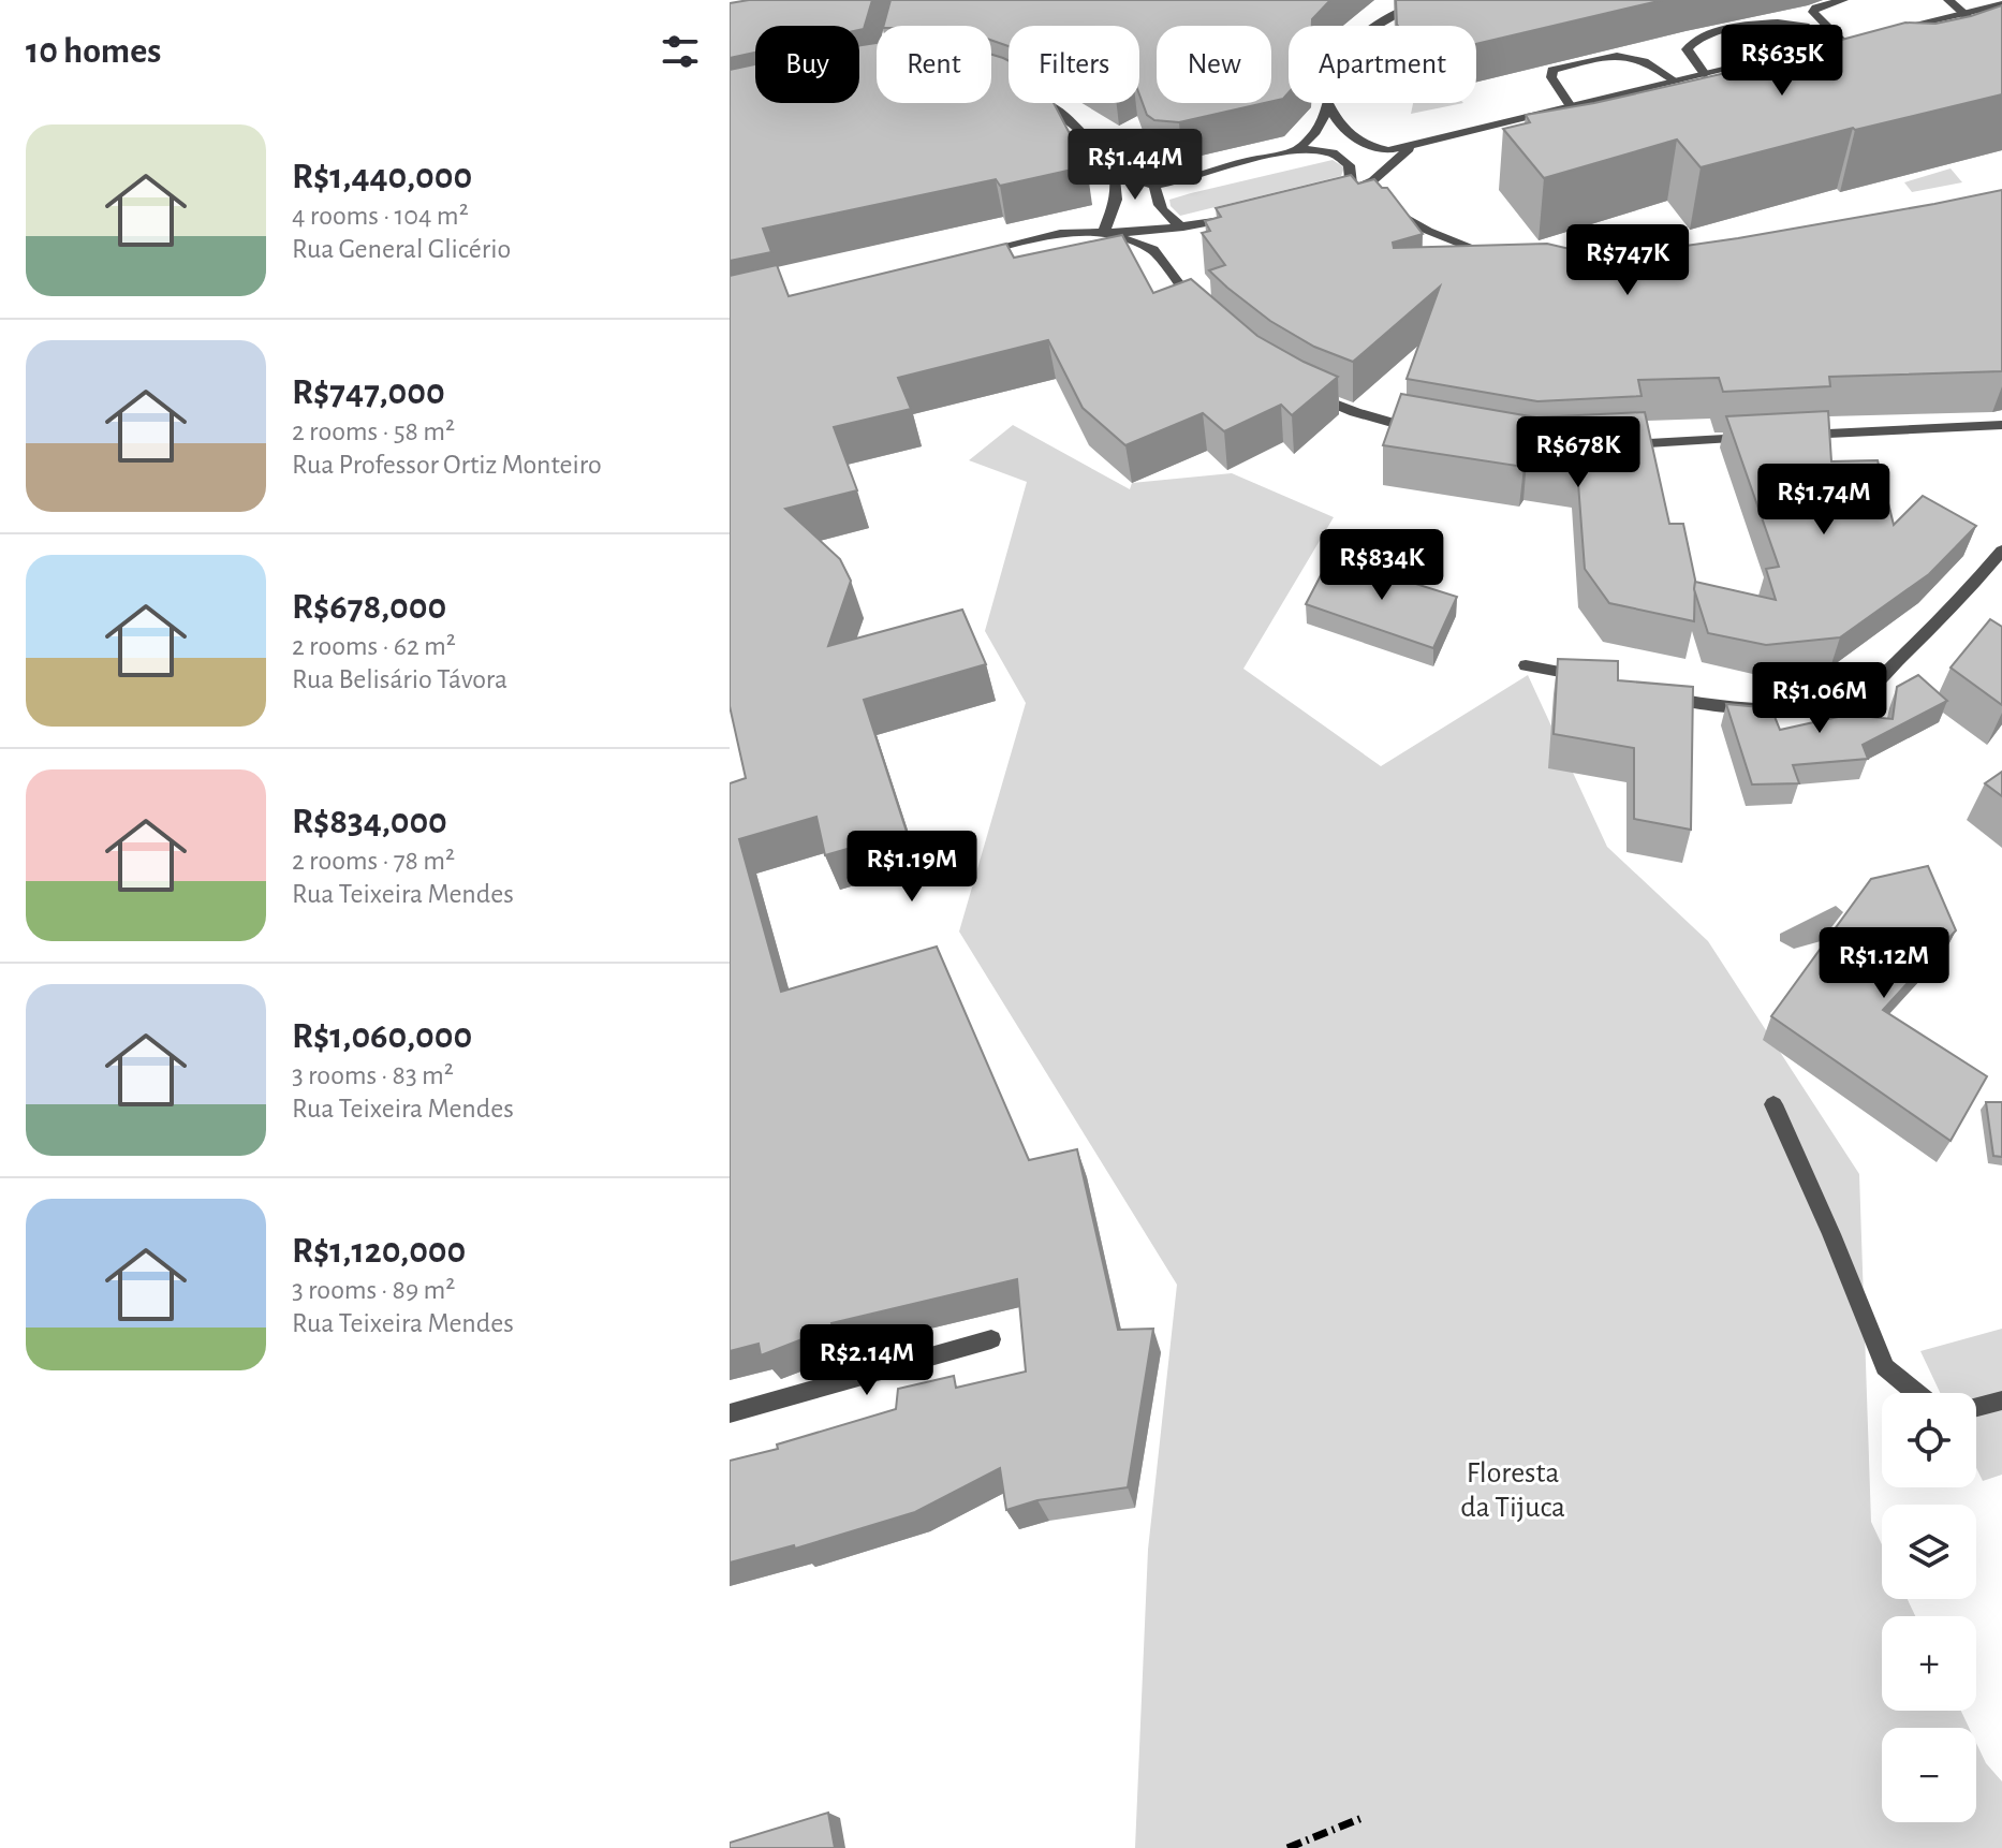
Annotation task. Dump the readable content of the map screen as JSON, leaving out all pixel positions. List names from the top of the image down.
{
  "parks": ["Floresta da Tijuca"],
  "page": {
    "heading": "10 homes",
    "price": [
      "R$635K",
      "R$1.44M",
      "R$747K",
      "R$678K",
      "R$1.74M",
      "R$834K",
      "R$1.06M",
      "R$1.19M",
      "R$1.12M",
      "R$2.14M"
    ],
    "chip": [
      "Buy",
      "Rent",
      "Filters",
      "New",
      "Apartment"
    ],
    "list": [
      {
        "name": "R$1,440,000",
        "note": "4 rooms · 104 m² · Rua General Glicério"
      },
      {
        "name": "R$747,000",
        "note": "2 rooms · 58 m² · Rua Professor Ortiz Monteiro"
      },
      {
        "name": "R$678,000",
        "note": "2 rooms · 62 m² · Rua Belisário Távora"
      },
      {
        "name": "R$834,000",
        "note": "2 rooms · 78 m² · Rua Teixeira Mendes"
      },
      {
        "name": "R$1,060,000",
        "note": "3 rooms · 83 m² · Rua Teixeira Mendes"
      },
      {
        "name": "R$1,120,000",
        "note": "3 rooms · 89 m² · Rua Teixeira Mendes"
      }
    ],
    "map_buttons": ["+", "−"]
  }
}
